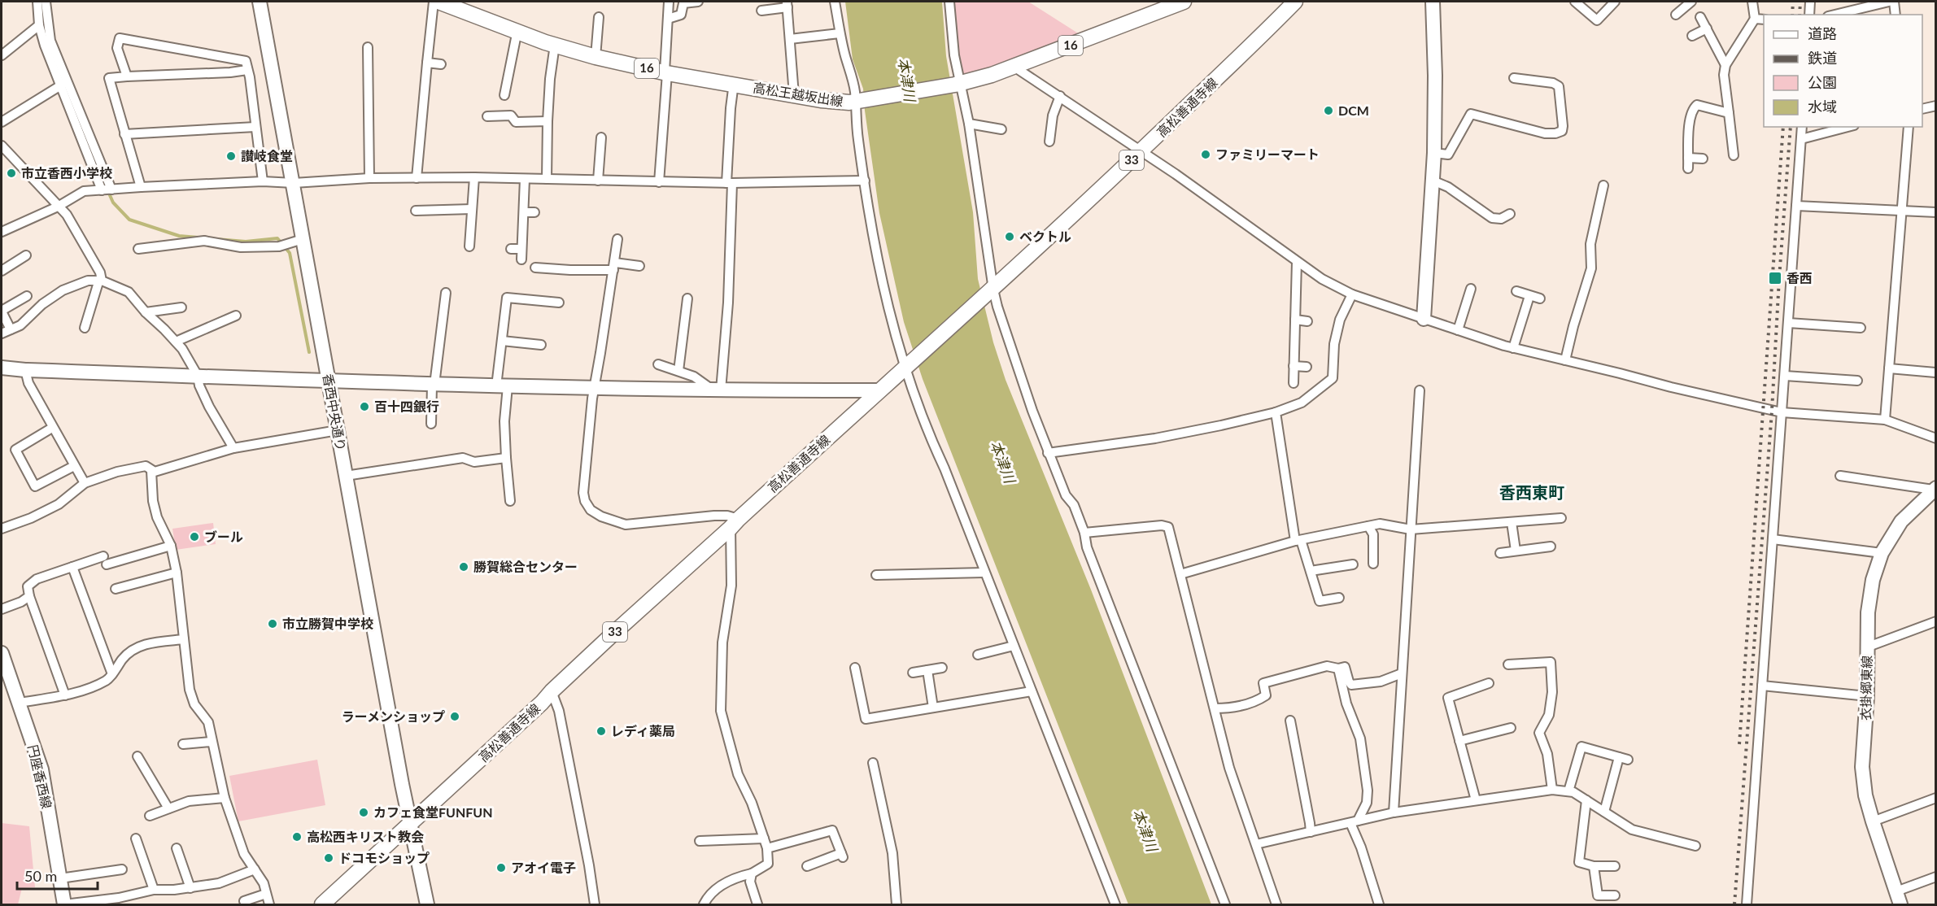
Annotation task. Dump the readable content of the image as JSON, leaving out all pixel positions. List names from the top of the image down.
{
  "streets": {
    "main road": [
      "16",
      "高松王越坂出線",
      "高松善通寺線",
      "33"
    ],
    "street": ["香西中央通り", "衣掛郷東線", "円座香西線"]
  },
  "crossings": [
    ["高松善通寺線", "香西中央通り"]
  ],
  "districts": ["香西東町"],
  "water": ["本津川"],
  "places": {
    "other": [
      "DCM",
      "ファミリーマート",
      "讃岐食堂",
      "市立香西小学校",
      "ベクトル",
      "百十四銀行",
      "ブール",
      "勝賀総合センター",
      "市立勝賀中学校",
      "ラーメンショップ",
      "レディ薬局",
      "カフェ食堂FUNFUN",
      "高松西キリスト教会",
      "ドコモショップ",
      "アオイ電子"
    ],
    "transit": ["香西"]
  },
  "legend": [
    "道路",
    "鉄道",
    "公園",
    "水域"
  ],
  "scale_bar": "50 m"
}
